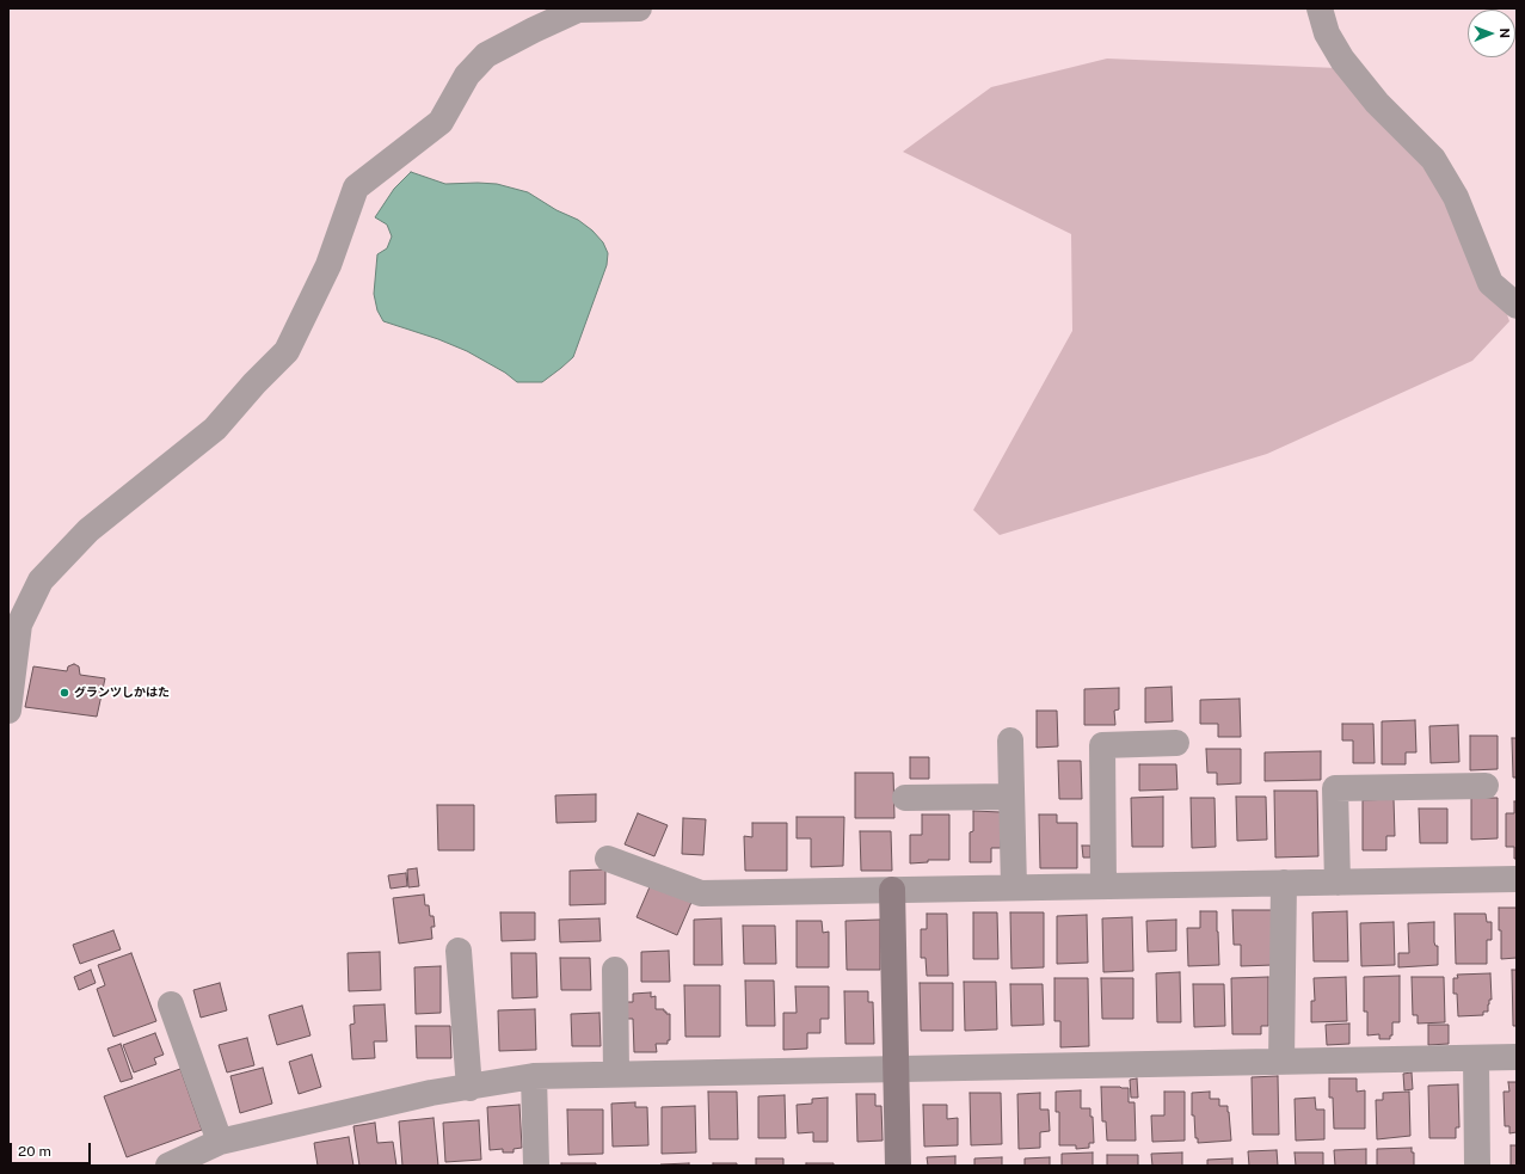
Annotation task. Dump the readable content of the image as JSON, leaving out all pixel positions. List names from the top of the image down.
{
  "places": ["グランツしかはた"],
  "scale_bar": "20 m",
  "north": "right"
}
